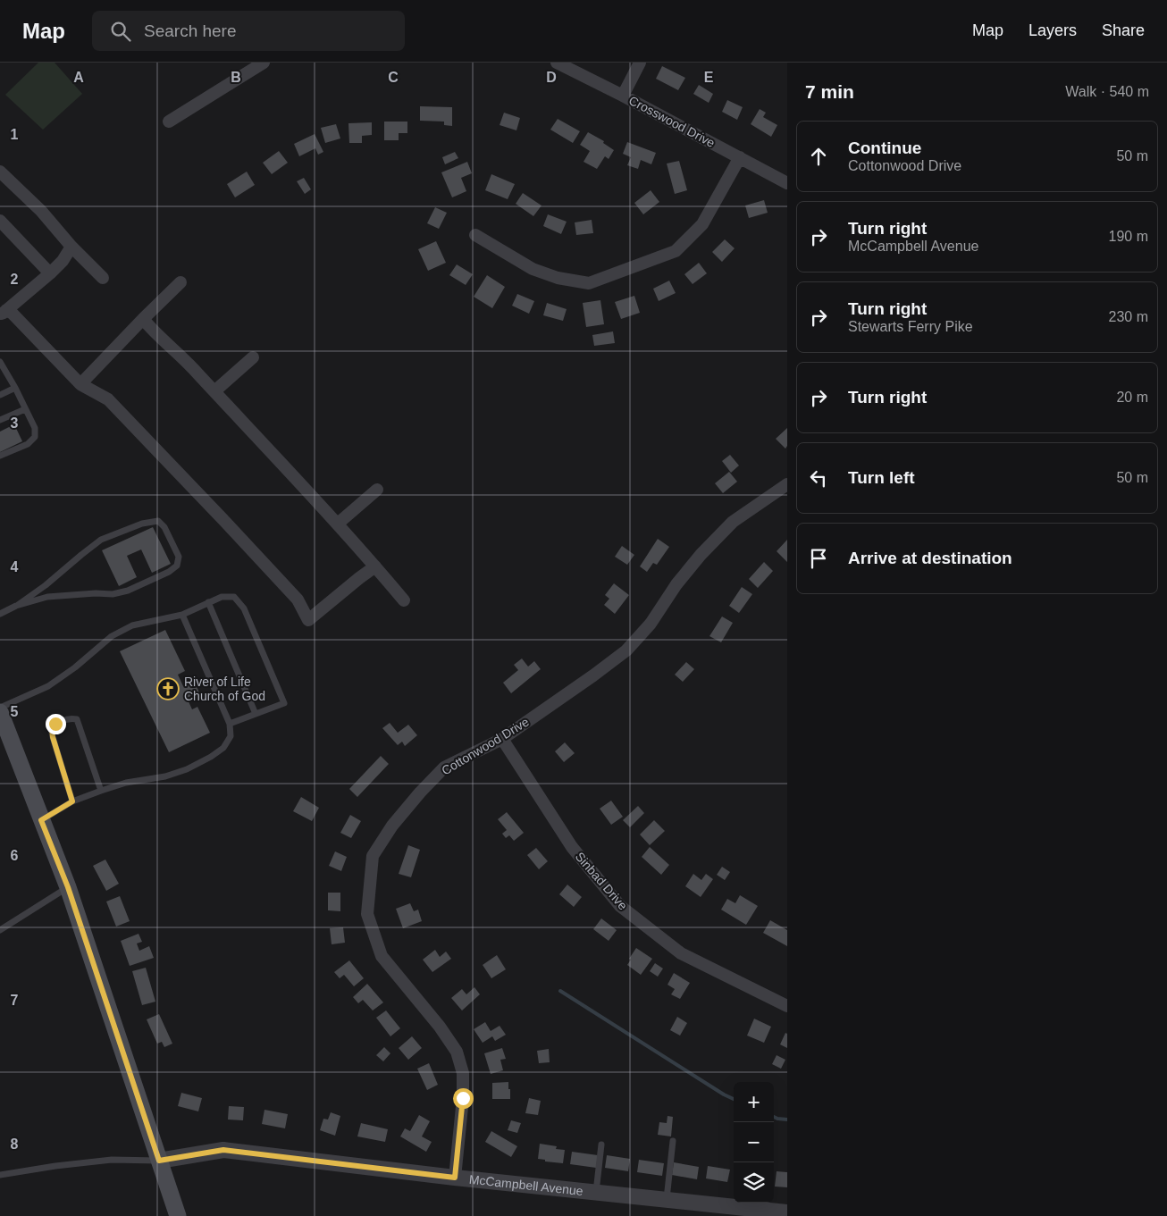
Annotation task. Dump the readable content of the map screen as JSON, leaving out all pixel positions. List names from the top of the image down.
{
  "streets": {
    "street": [
      "Crosswood Drive",
      "Cottonwood Drive",
      "Sinbad Drive",
      "McCampbell Avenue"
    ]
  },
  "crossings": [
    ["Cottonwood Drive", "Sinbad Drive"],
    ["Cottonwood Drive", "McCampbell Avenue"]
  ],
  "places": {
    "church": ["River of Life Church of God"]
  },
  "page": {
    "header": "Map",
    "search": "Search here",
    "nav": ["Map", "Layers", "Share"],
    "heading": ["7 min", "Walk · 540 m"],
    "list": [
      ["Continue", "Cottonwood Drive", "50 m"],
      ["Turn right", "McCampbell Avenue", "190 m"],
      ["Turn right", "Stewarts Ferry Pike", "230 m"],
      ["Turn right", "20 m"],
      ["Turn left", "50 m"],
      "Arrive at destination"
    ],
    "map_buttons": ["+", "−"]
  },
  "grid": {
    "columns": [
      "A",
      "B",
      "C",
      "D",
      "E"
    ],
    "rows": [
      "1",
      "2",
      "3",
      "4",
      "5",
      "6",
      "7",
      "8"
    ]
  }
}
